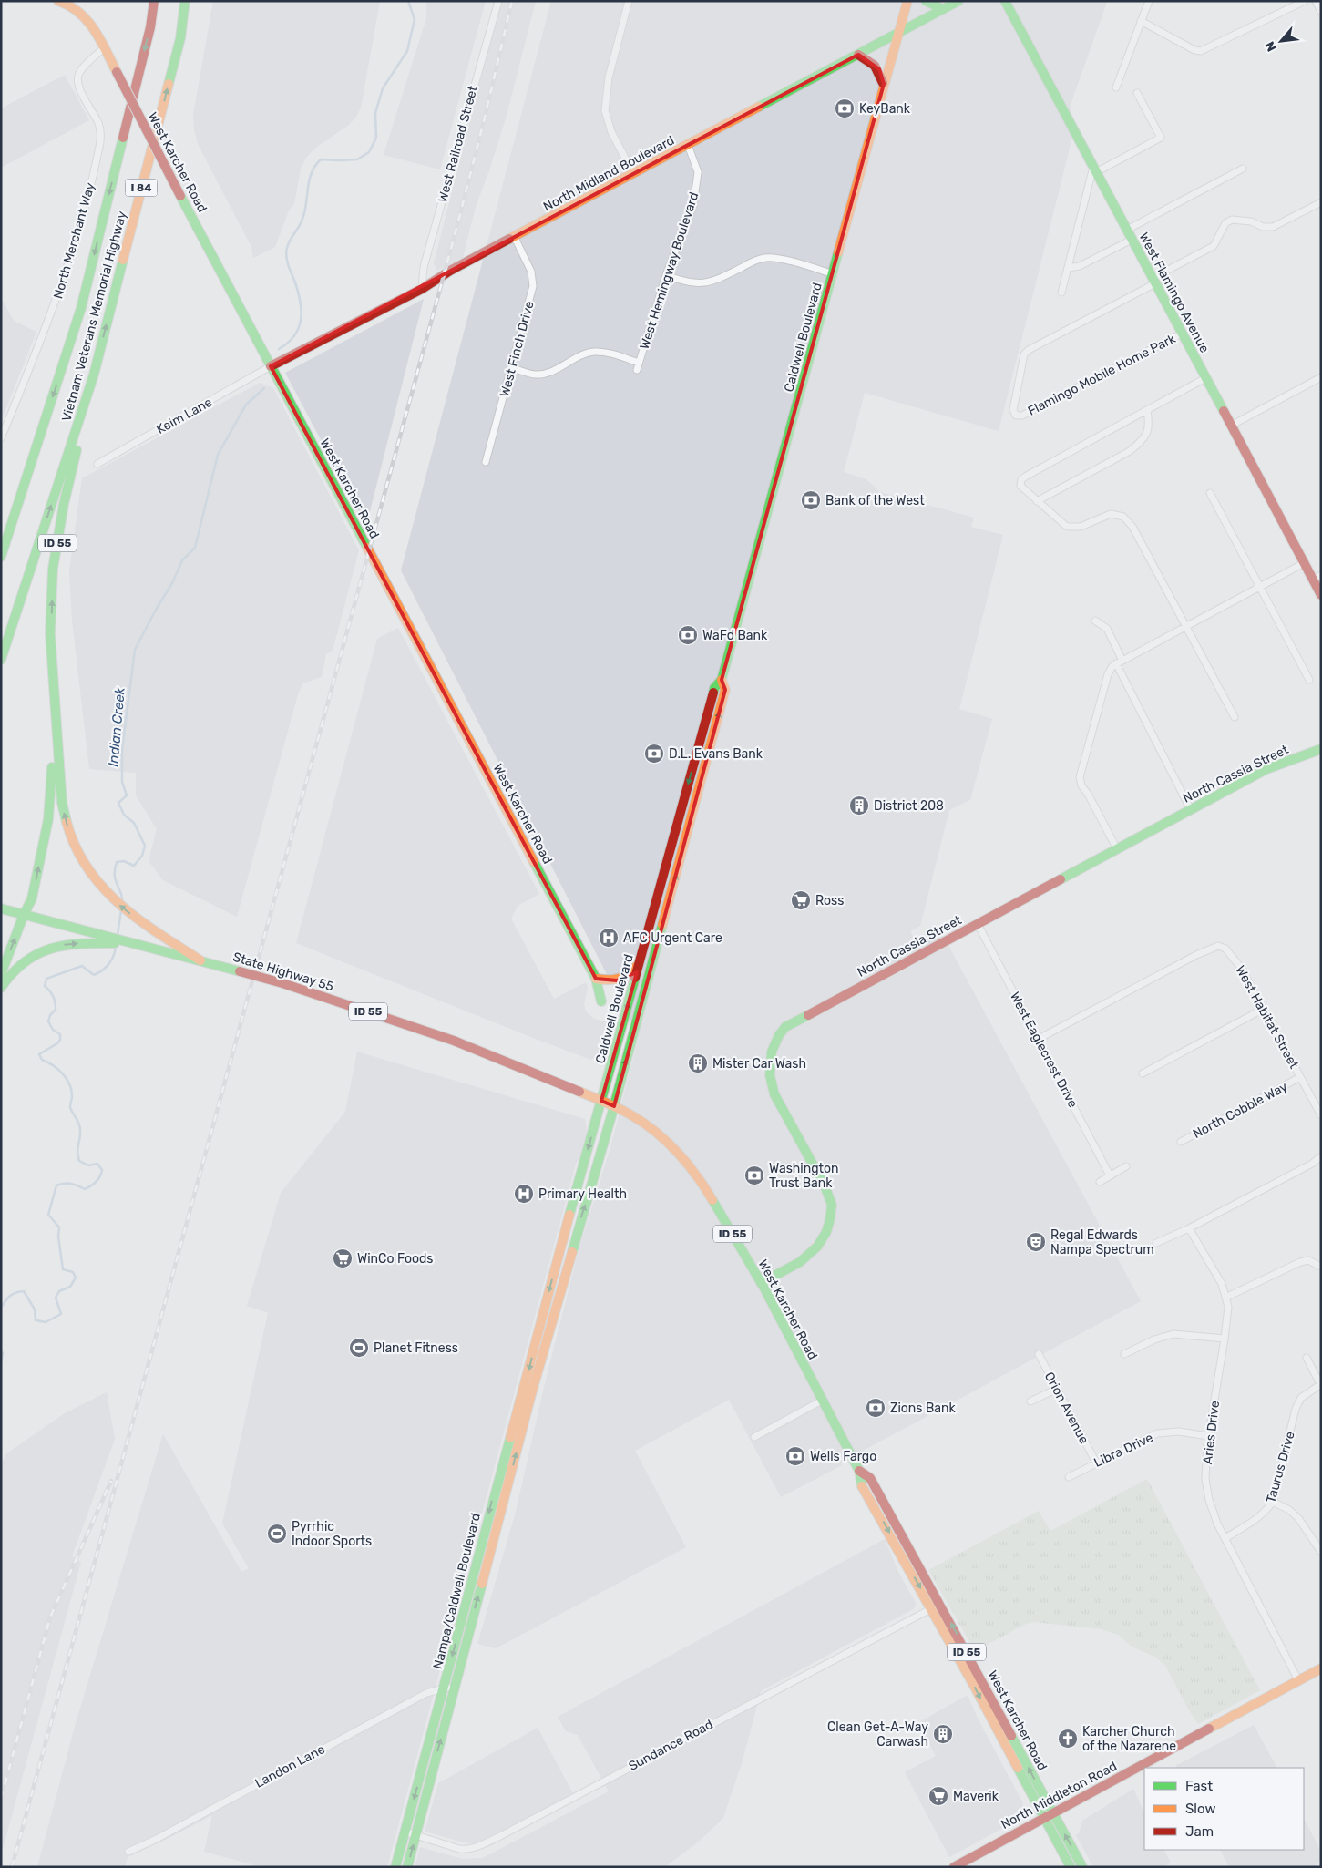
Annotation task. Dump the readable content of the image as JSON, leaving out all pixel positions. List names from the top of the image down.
{
  "streets": {
    "main road": [
      "West Karcher Road",
      "North Midland Boulevard",
      "I 84",
      "West Flamingo Avenue",
      "Vietnam Veterans Memorial Highway",
      "Caldwell Boulevard",
      "ID 55",
      "North Cassia Street",
      "State Highway 55",
      "Nampa/Caldwell Boulevard",
      "North Middleton Road"
    ],
    "street": [
      "West Railroad Street",
      "North Merchant Way",
      "West Hemingway Boulevard",
      "West Finch Drive",
      "Flamingo Mobile Home Park",
      "Keim Lane",
      "West Habitat Street",
      "West Eaglecrest Drive",
      "North Cobble Way",
      "Orion Avenue",
      "Aries Drive",
      "Libra Drive",
      "Taurus Drive",
      "Sundance Road",
      "Landon Lane"
    ]
  },
  "crossings": [
    ["West Railroad Street", "North Midland Boulevard"],
    ["West Karcher Road", "North Midland Boulevard"],
    ["West Karcher Road", "North Merchant Way"],
    ["West Karcher Road", "Caldwell Boulevard"],
    ["West Karcher Road", "Keim Lane"],
    ["West Karcher Road", "North Cassia Street"],
    ["West Karcher Road", "State Highway 55"],
    ["West Karcher Road", "Sundance Road"],
    ["West Karcher Road", "North Middleton Road"],
    ["North Midland Boulevard", "West Hemingway Boulevard"],
    ["North Midland Boulevard", "Caldwell Boulevard"],
    ["North Midland Boulevard", "West Finch Drive"],
    ["North Midland Boulevard", "Keim Lane"],
    ["West Flamingo Avenue", "Flamingo Mobile Home Park"],
    ["Vietnam Veterans Memorial Highway", "ID 55"],
    ["Caldwell Boulevard", "State Highway 55"],
    ["Caldwell Boulevard", "Nampa/Caldwell Boulevard"],
    ["ID 55", "State Highway 55"],
    ["North Cassia Street", "West Eaglecrest Drive"],
    ["West Habitat Street", "West Eaglecrest Drive"],
    ["West Habitat Street", "North Cobble Way"],
    ["Orion Avenue", "Libra Drive"],
    ["Aries Drive", "Libra Drive"],
    ["Aries Drive", "Taurus Drive"],
    ["Aries Drive", "North Middleton Road"],
    ["Nampa/Caldwell Boulevard", "Sundance Road"],
    ["Nampa/Caldwell Boulevard", "Landon Lane"]
  ],
  "water": ["Indian Creek"],
  "places": {
    "bank": [
      "KeyBank",
      "Bank of the West",
      "WaFd Bank",
      "D.L. Evans Bank",
      "Washington Trust Bank",
      "Zions Bank",
      "Wells Fargo"
    ],
    "building": ["District 208", "Mister Car Wash", "Clean Get-A-Way Carwash"],
    "supermarket": ["Ross", "WinCo Foods", "Maverik"],
    "hospital": ["AFC Urgent Care", "Primary Health"],
    "theatre": ["Regal Edwards Nampa Spectrum"],
    "sports": ["Planet Fitness", "Pyrrhic Indoor Sports"],
    "church": ["Karcher Church of the Nazarene"]
  },
  "legend": ["Fast", "Slow", "Jam"],
  "north": "bottom left"
}
